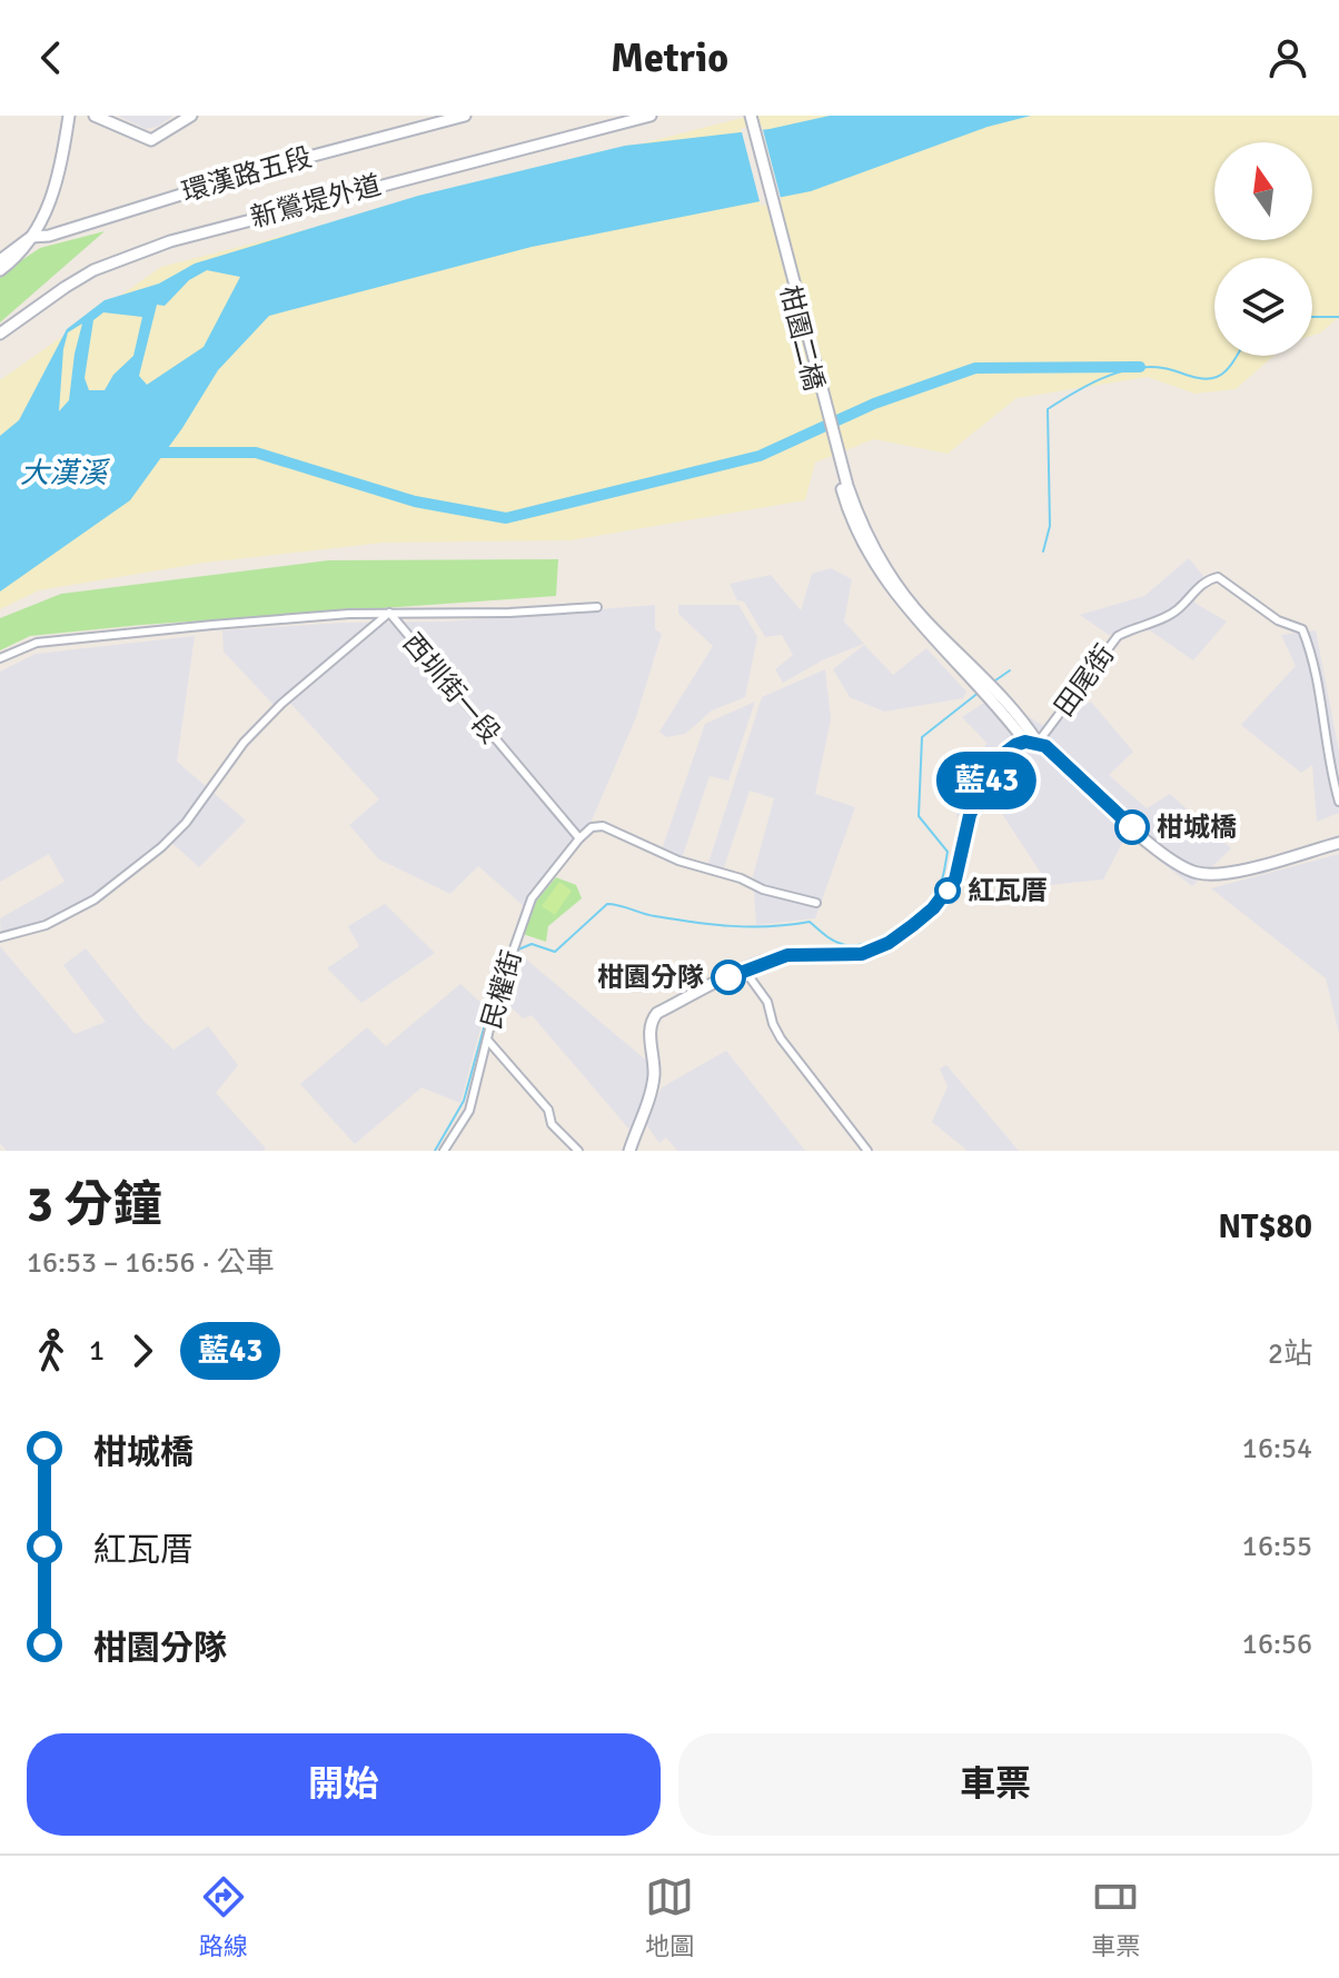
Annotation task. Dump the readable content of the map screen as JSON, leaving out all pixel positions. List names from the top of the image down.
{
  "streets": {
    "street": [
      "環漢路五段",
      "新鶯堤外道",
      "柑園二橋",
      "田尾街",
      "西圳街一段",
      "民權街"
    ]
  },
  "crossings": [
    ["西圳街一段", "民權街"]
  ],
  "water": ["大漢溪"],
  "places": ["柑城橋", "紅瓦厝", "柑園分隊"],
  "lines": ["bus line 藍43"],
  "north": "top",
  "page": {
    "header": "Metrio",
    "on_map": "藍43",
    "heading": ["3 分鐘", "16:53 – 16:56 · 公車", "NT$80"],
    "legs": ["1", "藍43", "2站"],
    "list": [
      {
        "name": "柑城橋",
        "value": "16:54"
      },
      {
        "name": "紅瓦厝",
        "value": "16:55"
      },
      {
        "name": "柑園分隊",
        "value": "16:56"
      }
    ],
    "buttons": ["開始", "車票"],
    "tabs": ["路線", "地圖", "車票"]
  }
}
